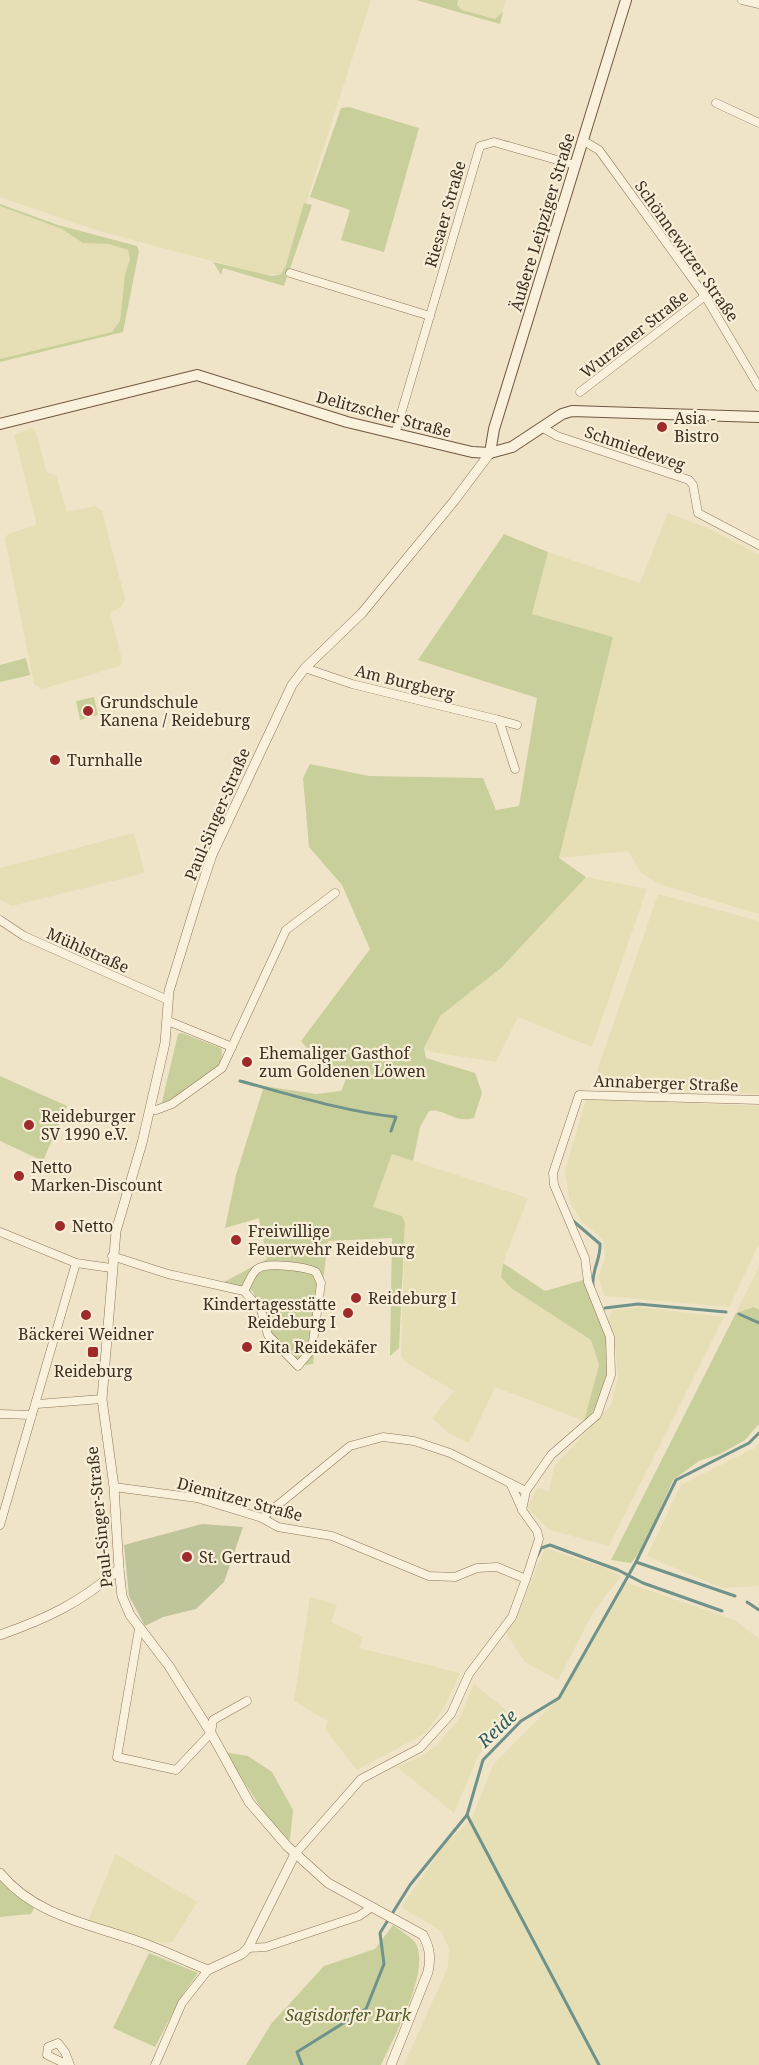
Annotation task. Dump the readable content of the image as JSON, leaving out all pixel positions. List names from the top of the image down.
{
  "streets": {
    "main road": ["Äußere Leipziger Straße", "Delitzscher Straße"],
    "street": [
      "Riesaer Straße",
      "Schönnewitzer Straße",
      "Wurzener Straße",
      "Schmiedeweg",
      "Am Burgberg",
      "Paul-Singer-Straße",
      "Mühlstraße",
      "Annaberger Straße",
      "Diemitzer Straße"
    ]
  },
  "crossings": [
    ["Riesaer Straße", "Äußere Leipziger Straße"],
    ["Riesaer Straße", "Delitzscher Straße"],
    ["Äußere Leipziger Straße", "Schönnewitzer Straße"],
    ["Äußere Leipziger Straße", "Delitzscher Straße"],
    ["Äußere Leipziger Straße", "Paul-Singer-Straße"],
    ["Schönnewitzer Straße", "Wurzener Straße"],
    ["Delitzscher Straße", "Schmiedeweg"],
    ["Delitzscher Straße", "Paul-Singer-Straße"],
    ["Am Burgberg", "Paul-Singer-Straße"],
    ["Paul-Singer-Straße", "Mühlstraße"],
    ["Paul-Singer-Straße", "Diemitzer Straße"]
  ],
  "water": ["Reide"],
  "parks": ["Sagisdorfer Park"],
  "places": {
    "other": [
      "Asia - Bistro",
      "Grundschule Kanena / Reideburg",
      "Turnhalle",
      "Ehemaliger Gasthof zum Goldenen Löwen",
      "Reideburger SV 1990 e.V.",
      "Netto Marken-Discount",
      "Netto",
      "Freiwillige Feuerwehr Reideburg",
      "Reideburg I",
      "Kindertagesstätte Reideburg I",
      "Bäckerei Weidner",
      "Kita Reidekäfer",
      "St. Gertraud"
    ],
    "transit": ["Reideburg"]
  }
}
